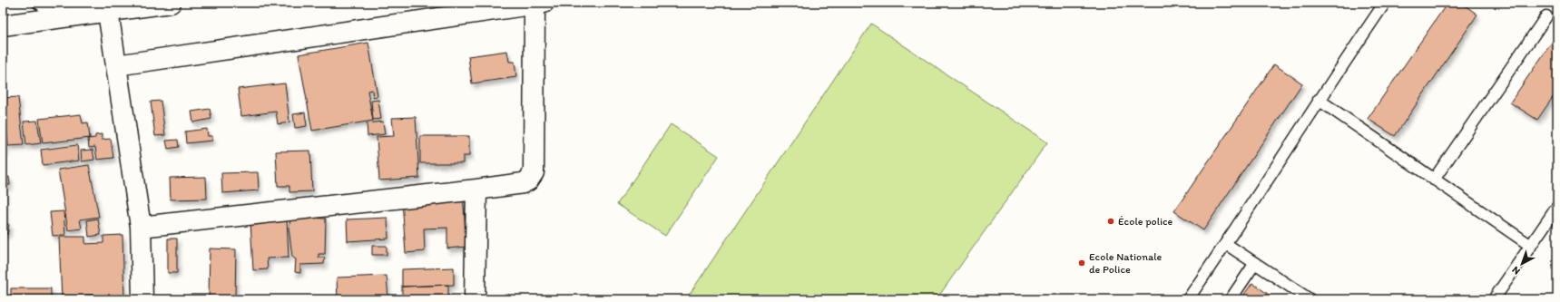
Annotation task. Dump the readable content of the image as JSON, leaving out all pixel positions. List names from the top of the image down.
{
  "places": ["École police", "Ecole Nationale de Police"],
  "north": "bottom left"
}
